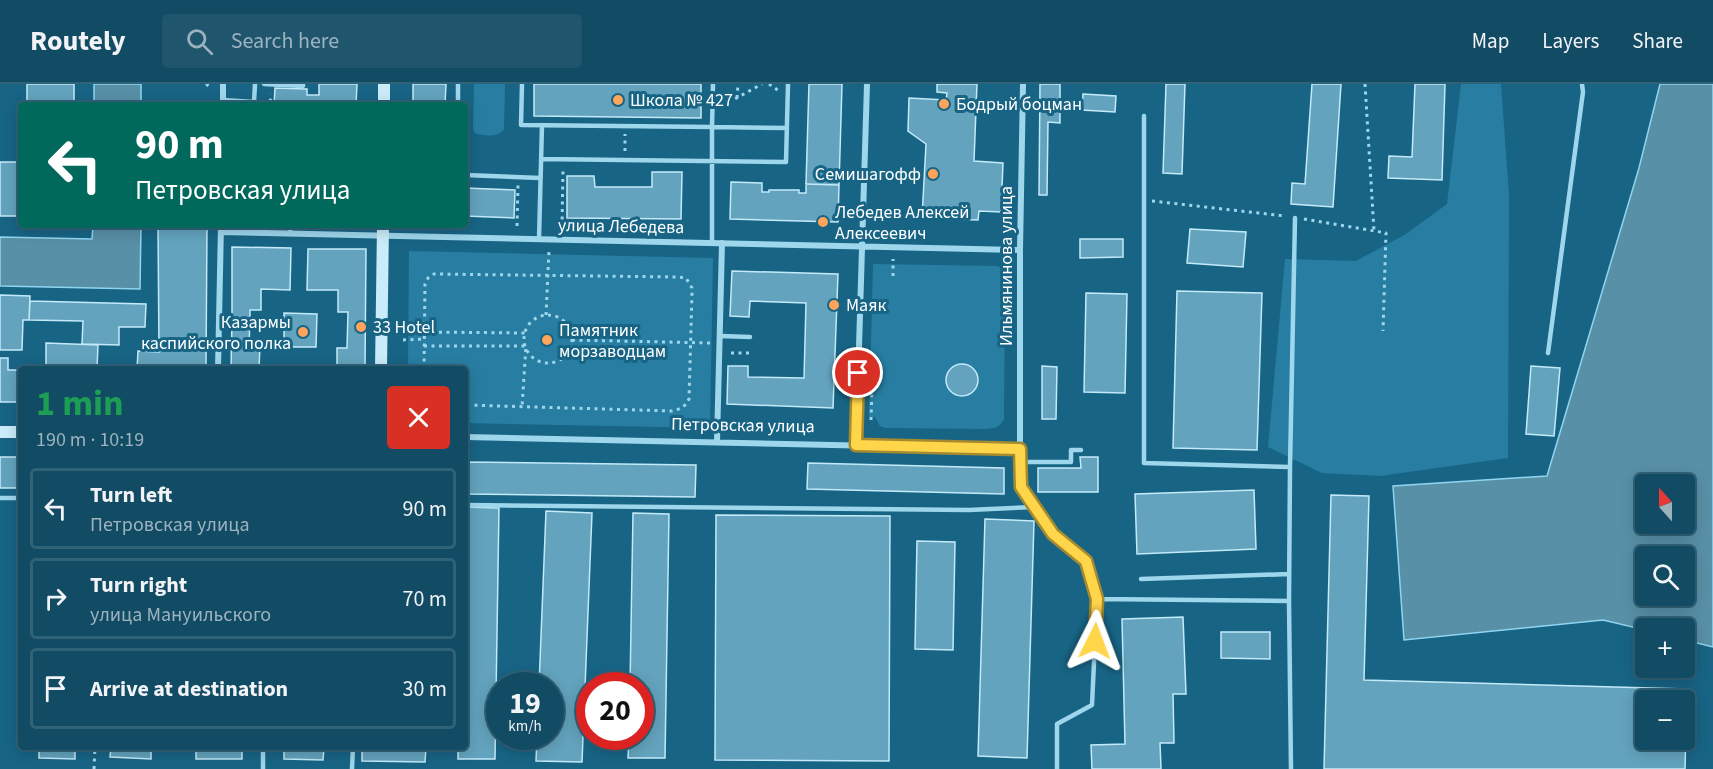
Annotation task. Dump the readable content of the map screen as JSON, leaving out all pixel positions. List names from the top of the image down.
{
  "streets": {
    "street": ["улица Лебедева", "Ильмянинова улица", "Петровская улица"]
  },
  "crossings": [
    ["улица Лебедева", "Ильмянинова улица"],
    ["Ильмянинова улица", "Петровская улица"]
  ],
  "places": [
    "Школа № 427",
    "Бодрый боцман",
    "Семишагофф",
    "Лебедев Алексей Алексеевич",
    "Маяк",
    "33 Hotel",
    "Казармы каспийского полка",
    "Памятник морзаводцам"
  ],
  "north": "top",
  "page": {
    "header": "Routely",
    "search": "Search here",
    "nav": ["Map", "Layers", "Share"],
    "turn": ["90 m", "Петровская улица"],
    "heading": ["1 min", "190 m · 10:19"],
    "list": [
      {
        "name": "Turn left",
        "note": "Петровская улица",
        "value": "90 m"
      },
      {
        "name": "Turn right",
        "note": "улица Мануильского",
        "value": "70 m"
      },
      {
        "name": "Arrive at destination",
        "value": "30 m"
      }
    ],
    "map_buttons": ["+", "−"],
    "speed": "19 km/h",
    "limit": "20"
  }
}
